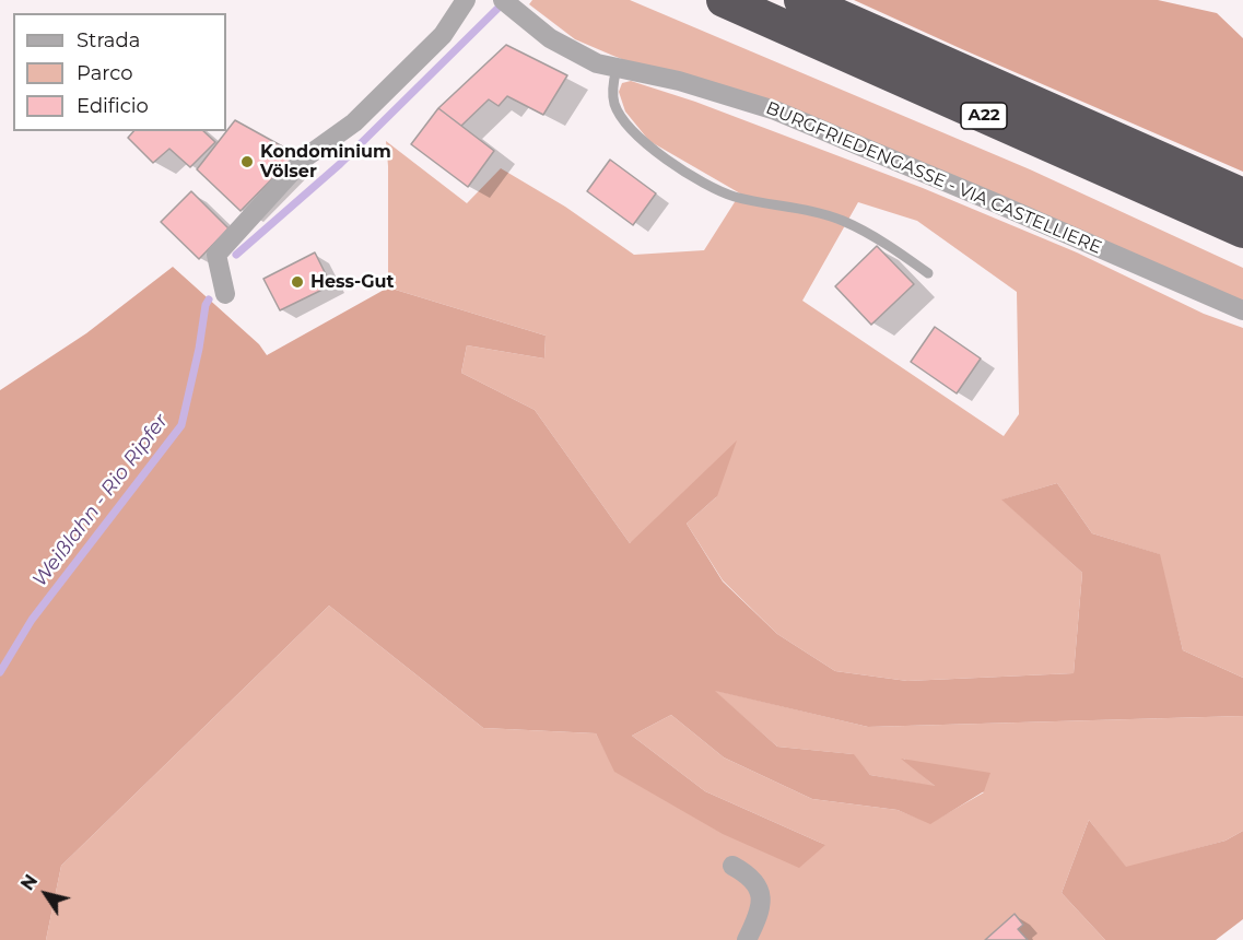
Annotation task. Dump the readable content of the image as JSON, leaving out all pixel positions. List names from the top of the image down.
{
  "streets": {
    "highway": ["A22"],
    "street": ["BURGFRIEDENGASSE - VIA CASTELLIERE"]
  },
  "water": ["Weißlahn - Rio Ripfer"],
  "places": ["Kondominium Völser", "Hess-Gut"],
  "legend": ["Strada", "Parco", "Edificio"],
  "north": "top left"
}
